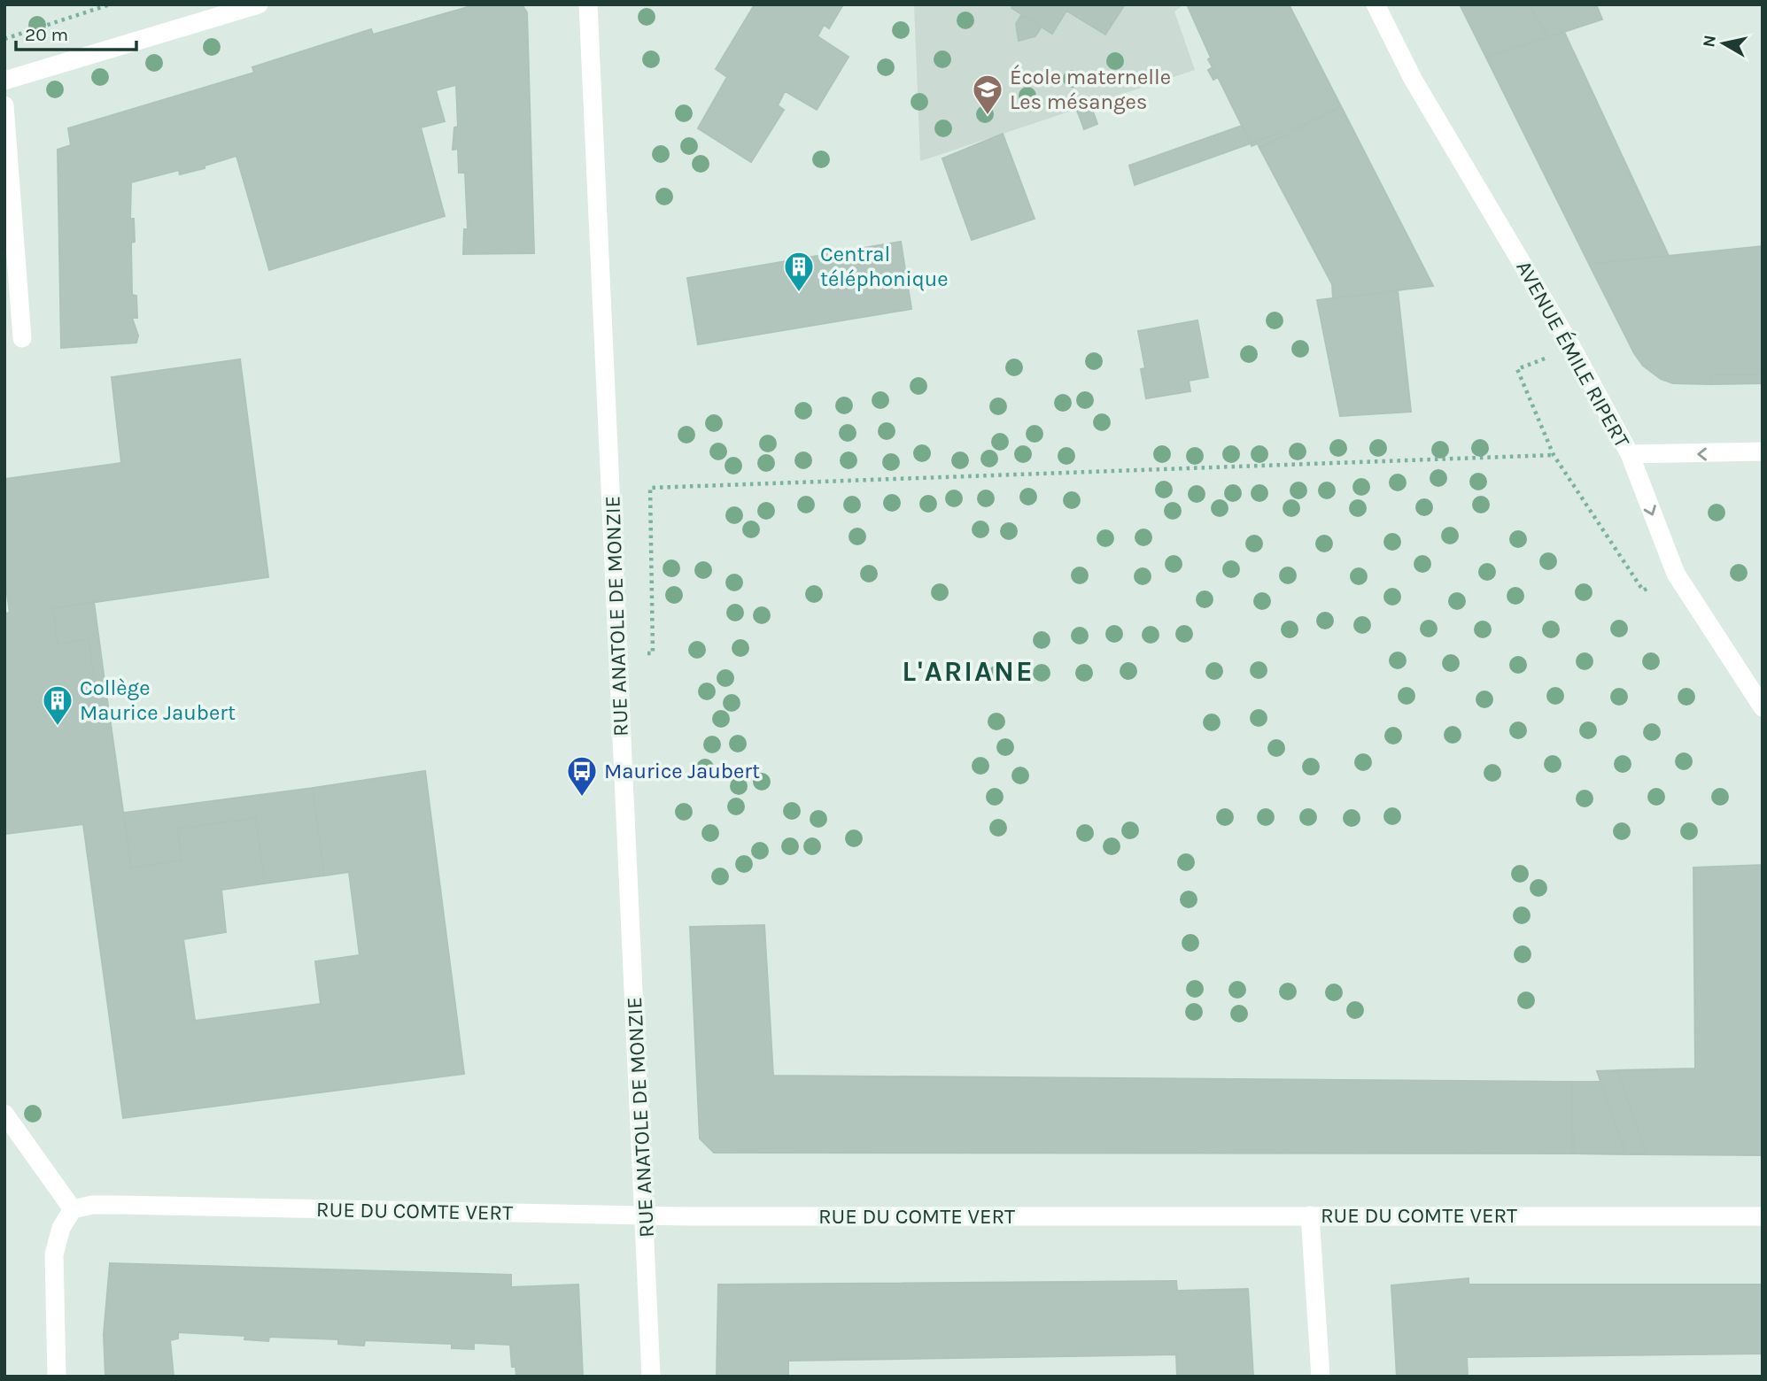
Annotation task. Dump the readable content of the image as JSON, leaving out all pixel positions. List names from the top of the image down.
{
  "streets": {
    "street": ["AVENUE ÉMILE RIPERT", "RUE ANATOLE DE MONZIE", "RUE DU COMTE VERT"]
  },
  "crossings": [
    ["RUE ANATOLE DE MONZIE", "RUE DU COMTE VERT"]
  ],
  "districts": ["L'ARIANE"],
  "places": {
    "school or university": ["École maternelle Les mésanges"],
    "building": ["Central téléphonique", "Collège Maurice Jaubert"],
    "bus stop": ["Maurice Jaubert"]
  },
  "scale_bar": "20 m",
  "north": "left"
}
